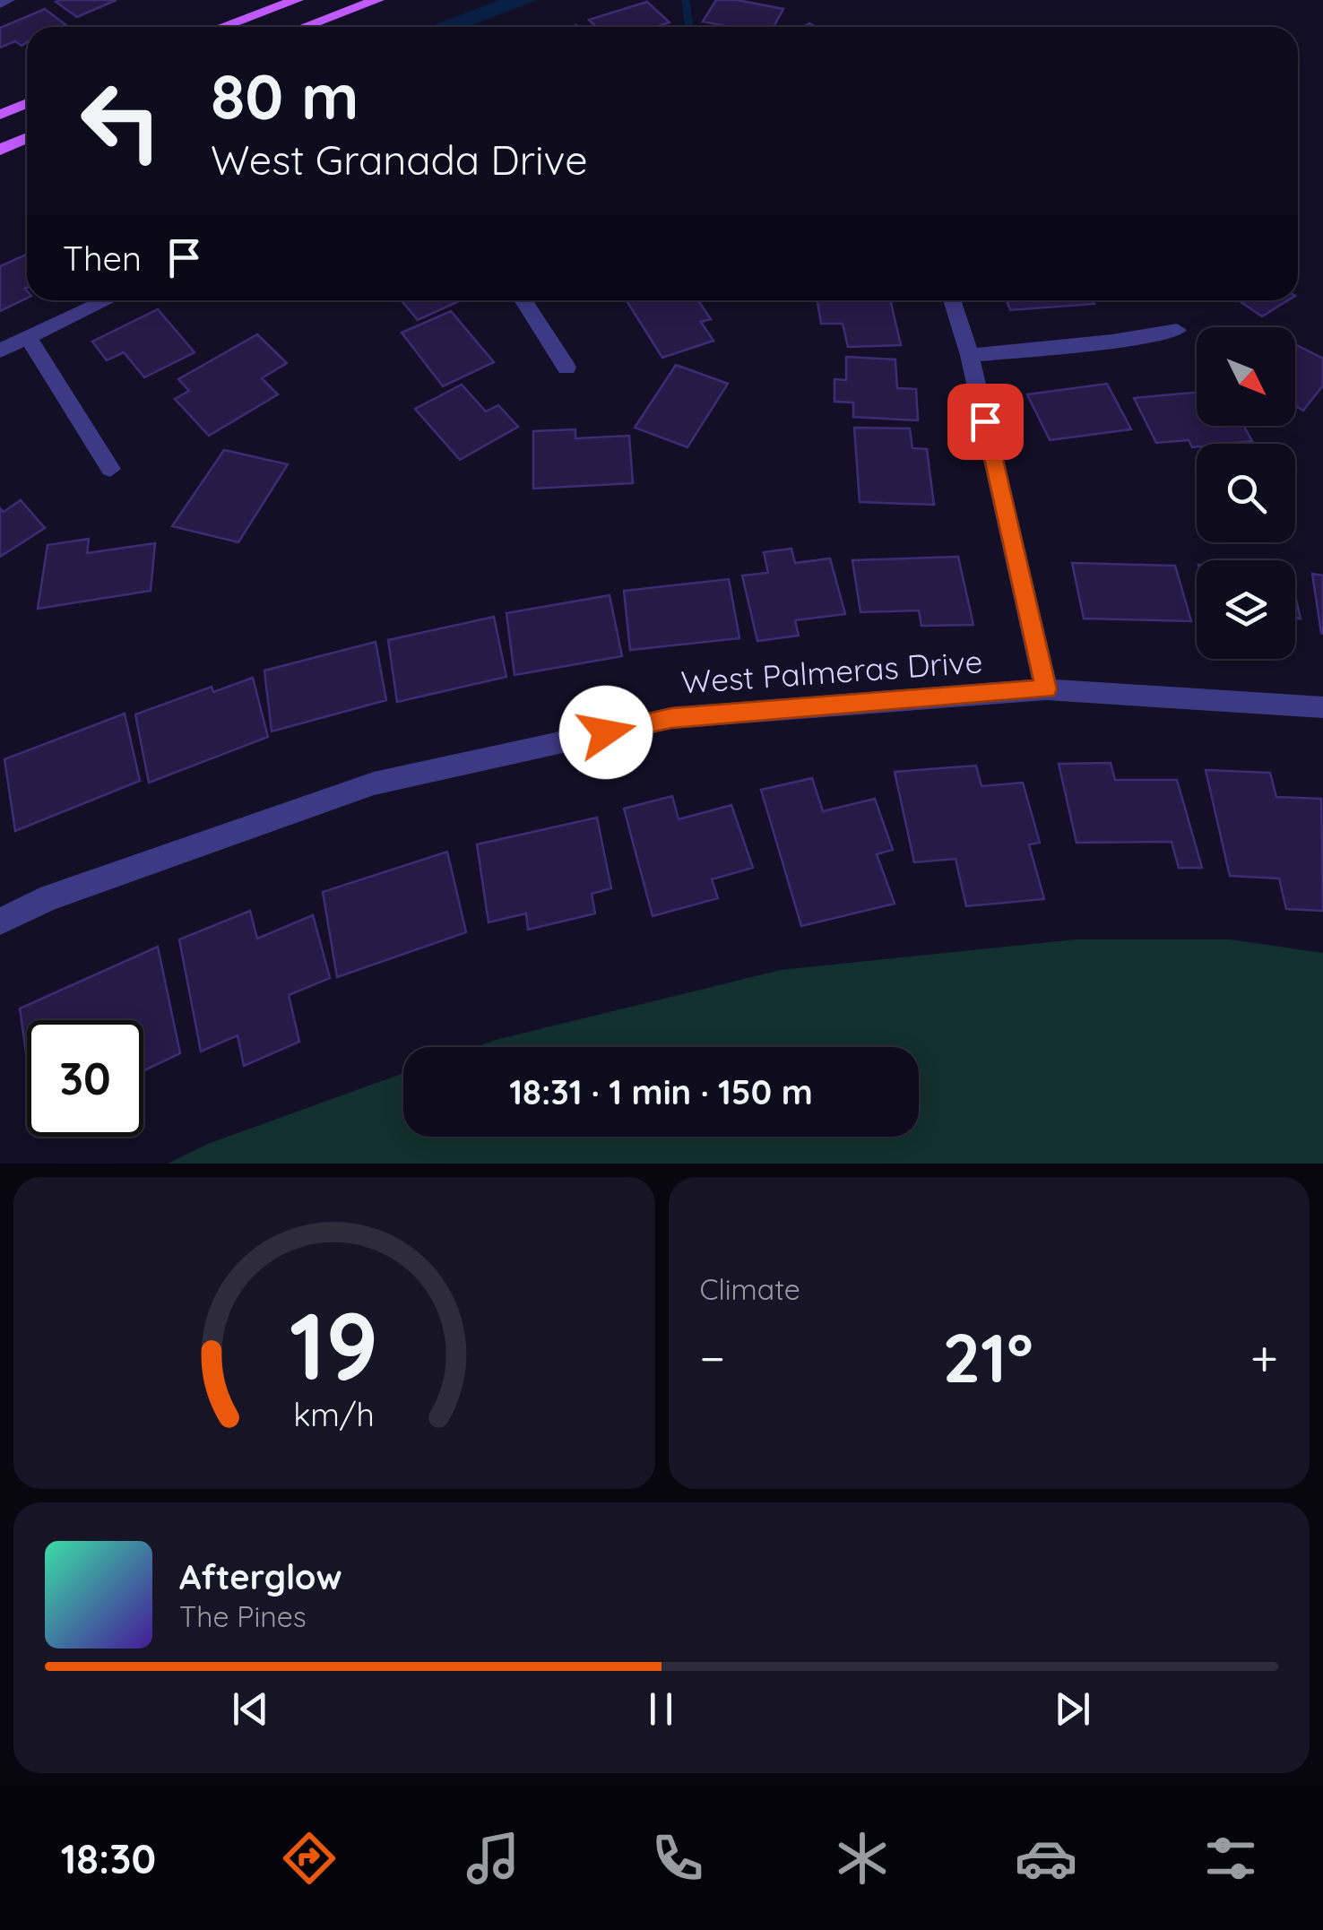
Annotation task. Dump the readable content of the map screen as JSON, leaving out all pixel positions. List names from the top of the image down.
{
  "streets": {
    "street": ["West Palmeras Drive"]
  },
  "north": "bottom right",
  "page": {
    "turn": ["80 m", "West Granada Drive"],
    "then": "Then",
    "limit": "30",
    "trip": "18:31 · 1 min · 150 m",
    "tile": "Climate",
    "heat": ["−", "21°", "+"],
    "song": ["Afterglow", "The Pines"],
    "tabs": "18:30",
    "gauge": ["19", "km/h"]
  }
}
